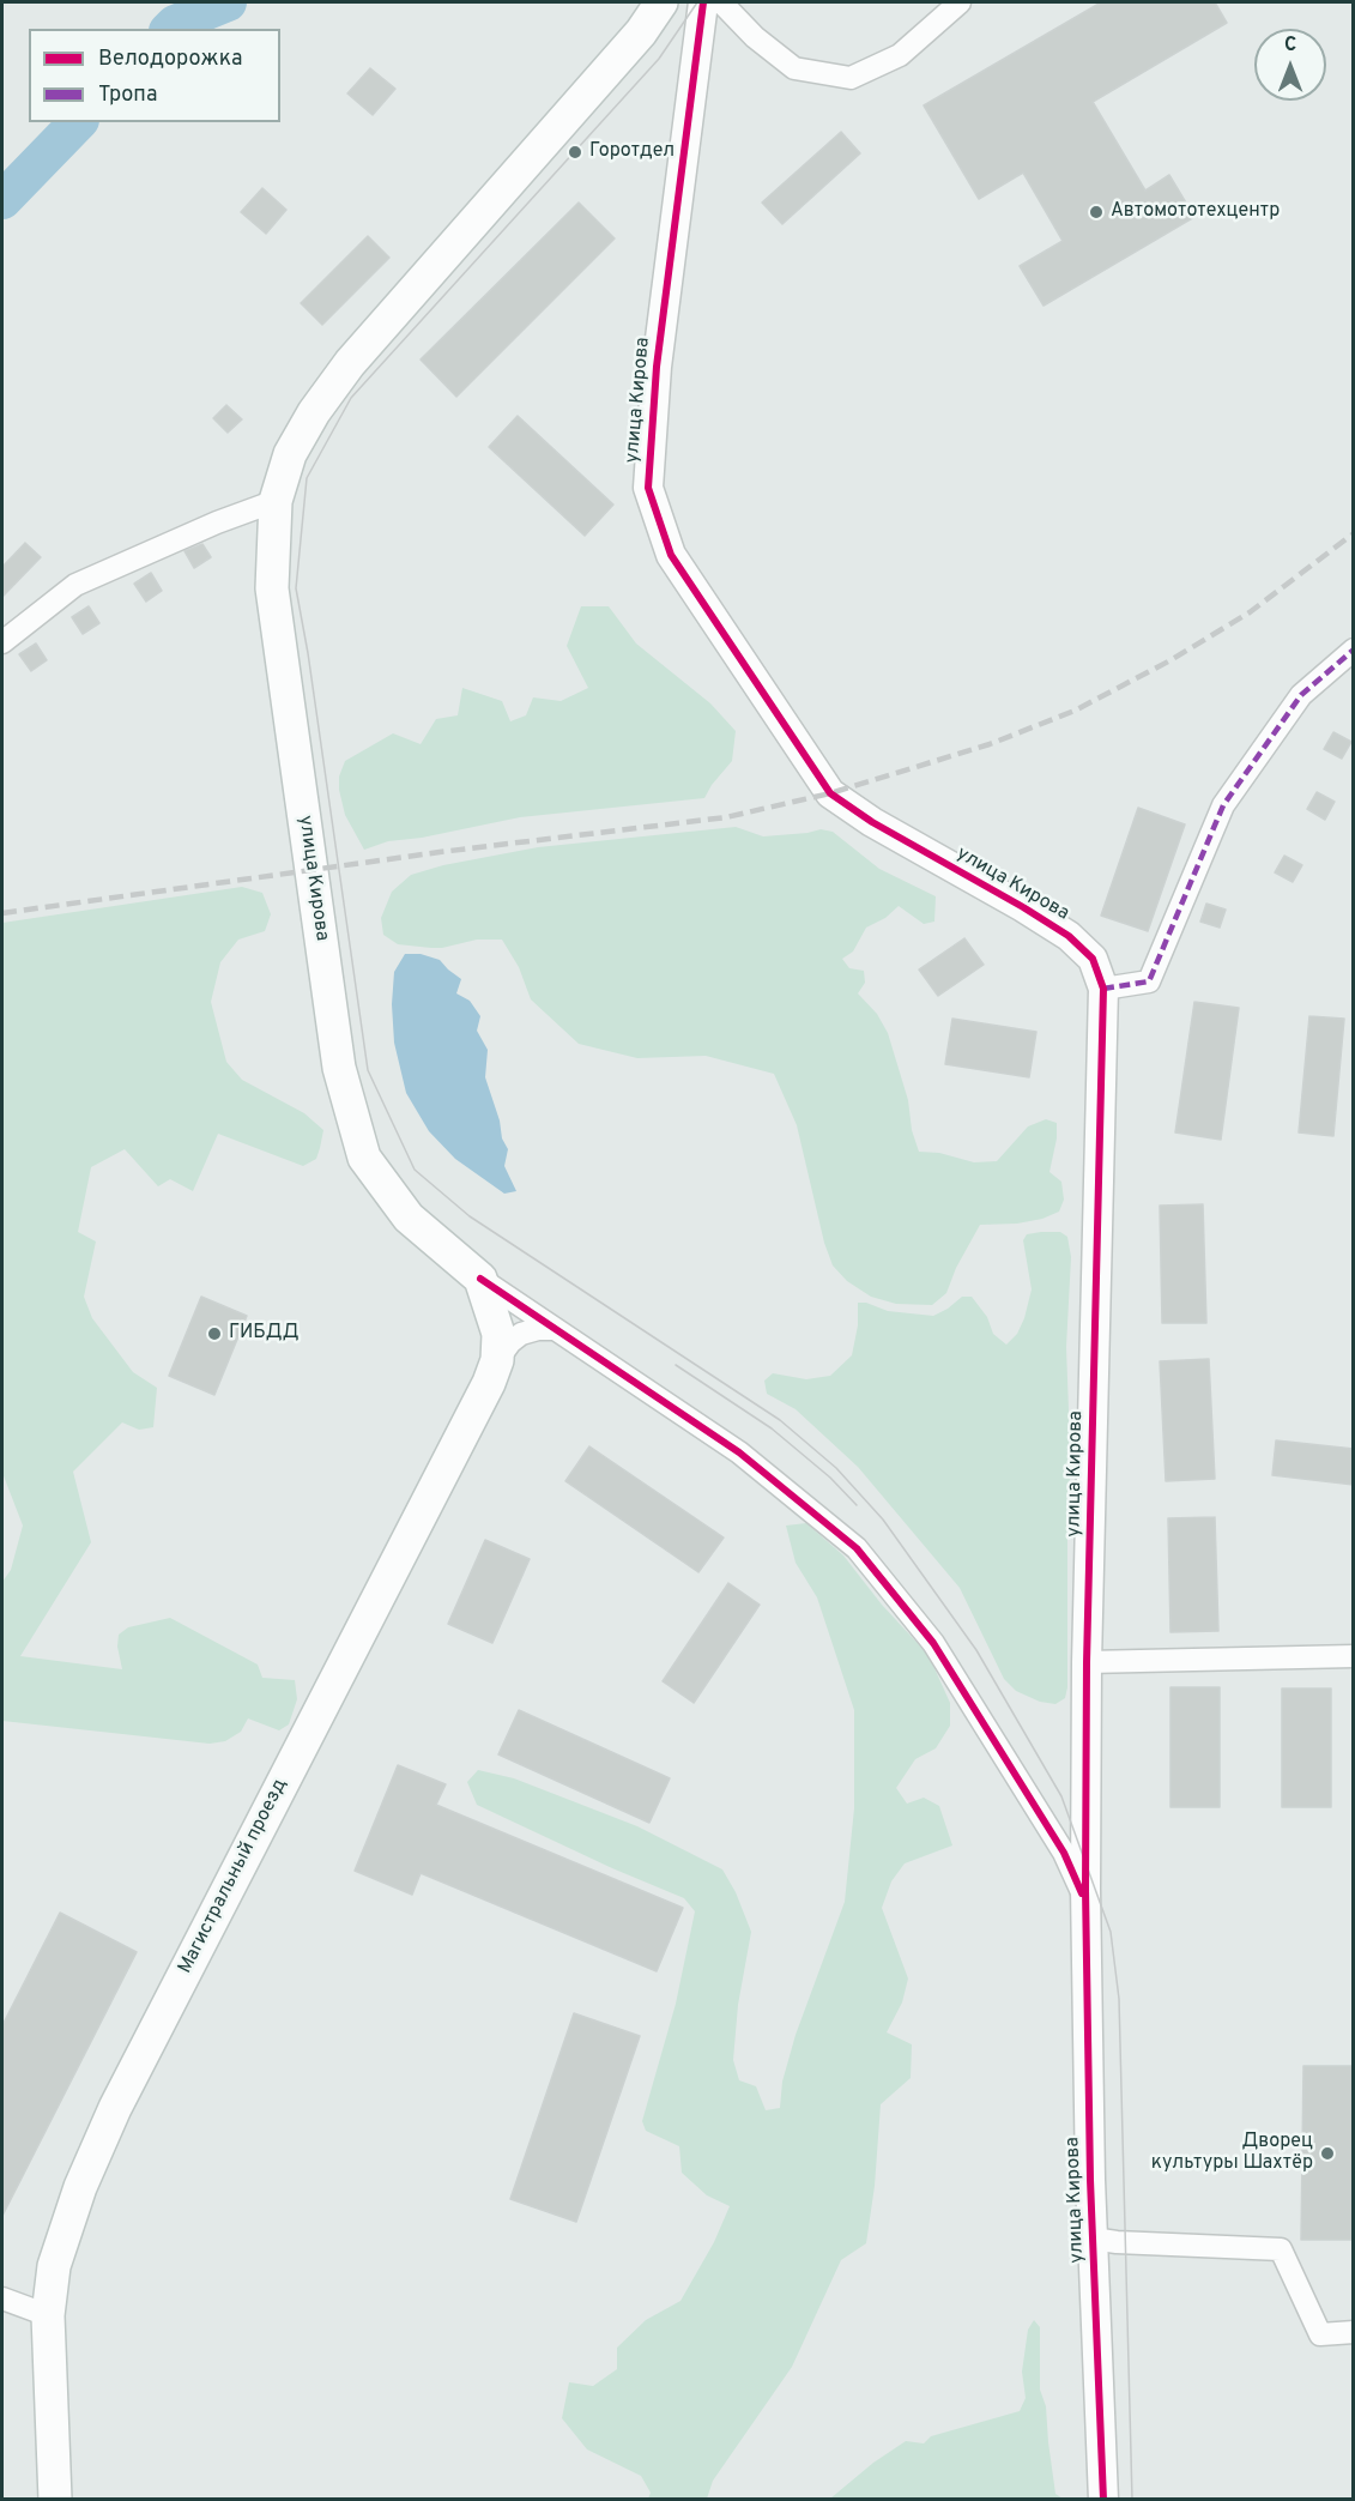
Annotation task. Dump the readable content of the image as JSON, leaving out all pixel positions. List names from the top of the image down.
{
  "streets": {
    "main road": ["улица Кирова", "Магистральный проезд"]
  },
  "crossings": [
    ["улица Кирова", "Магистральный проезд"]
  ],
  "places": [
    "Горотдел",
    "Автомототехцентр",
    "ГИБДД",
    "Дворец культуры Шахтёр"
  ],
  "legend": ["Велодорожка", "Тропа"],
  "north": "top"
}
